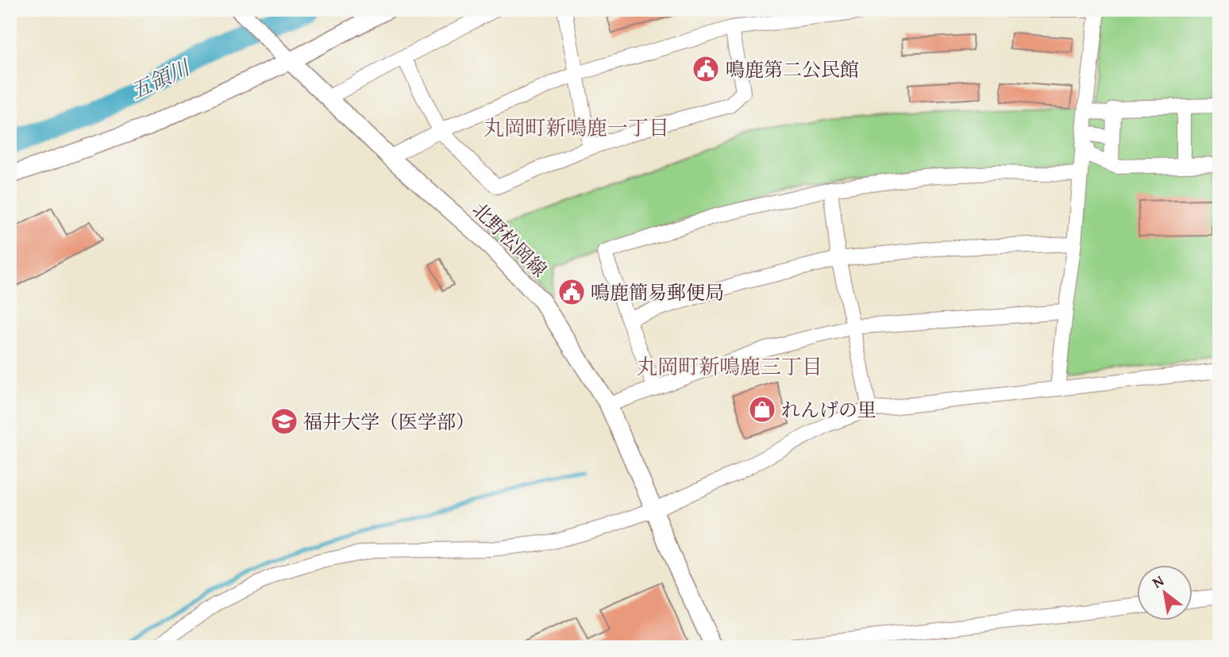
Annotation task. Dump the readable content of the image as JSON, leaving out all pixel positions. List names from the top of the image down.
{
  "streets": {
    "main road": ["北野松岡線"]
  },
  "districts": ["丸岡町新鳴鹿一丁目", "丸岡町新鳴鹿三丁目"],
  "water": ["五領川"],
  "places": {
    "public building": ["鳴鹿第二公民館", "鳴鹿簡易郵便局"],
    "shop": ["れんげの里"],
    "school or university": ["福井大学（医学部）"]
  },
  "north": "top left"
}
